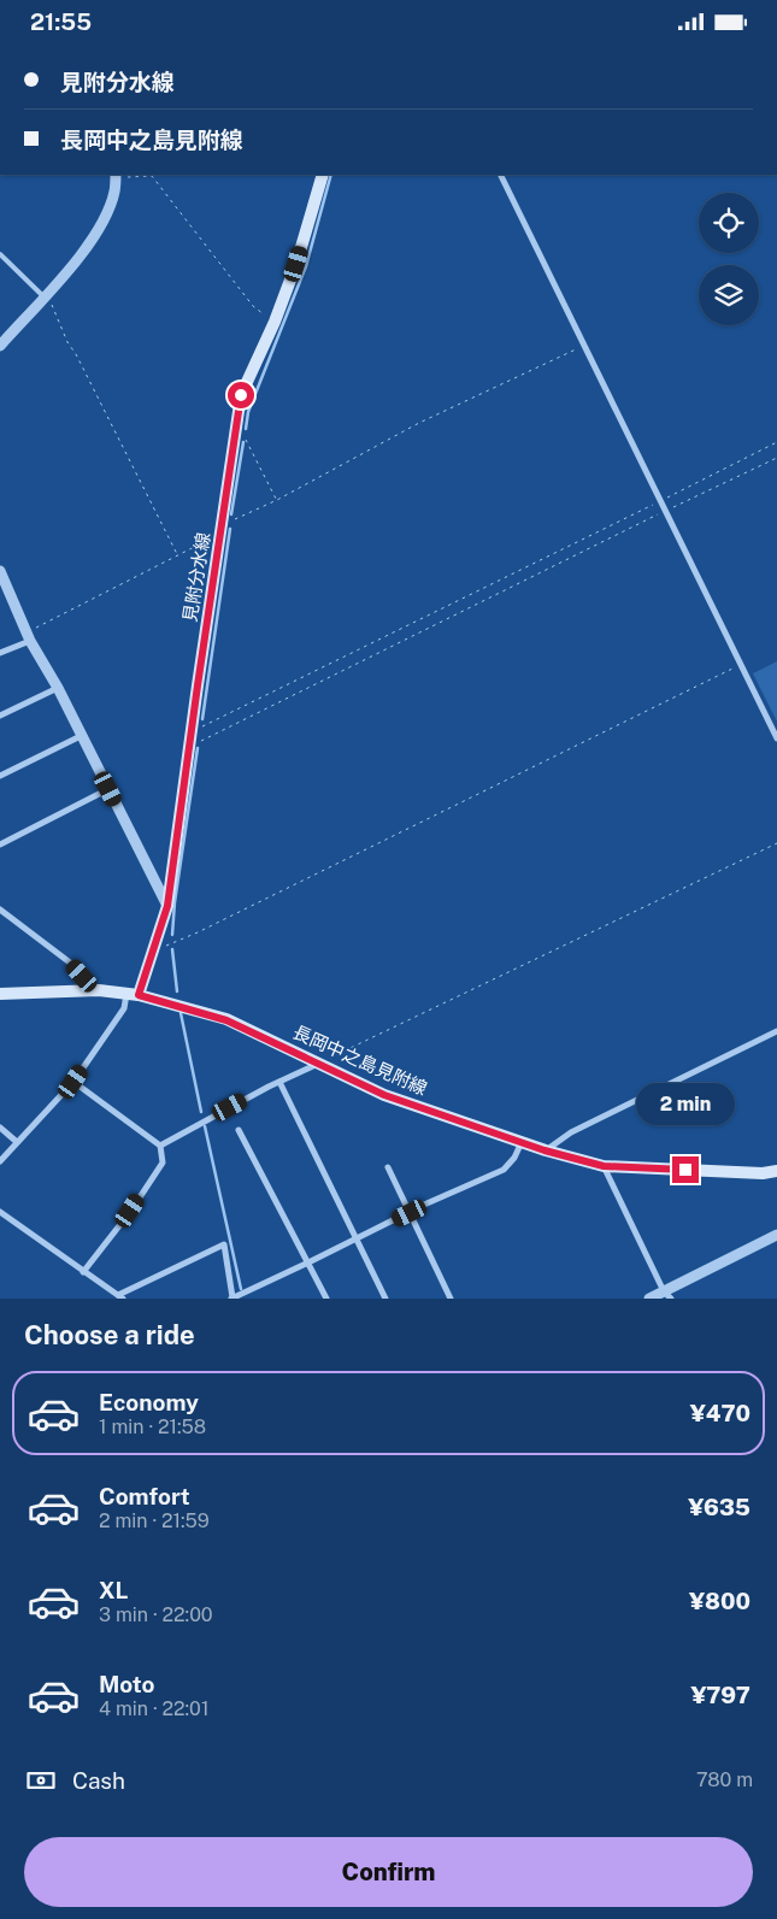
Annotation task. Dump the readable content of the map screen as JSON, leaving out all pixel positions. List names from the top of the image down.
{
  "streets": {
    "main road": ["見附分水線", "長岡中之島見附線"]
  },
  "crossings": [
    ["見附分水線", "長岡中之島見附線"]
  ],
  "page": {
    "status": "21:55",
    "banner": ["見附分水線", "長岡中之島見附線"],
    "bubble": "2 min",
    "heading": "Choose a ride",
    "list": [
      {
        "name": "Economy",
        "note": "1 min · 21:58",
        "value": "¥470"
      },
      {
        "name": "Comfort",
        "note": "2 min · 21:59",
        "value": "¥635"
      },
      {
        "name": "XL",
        "note": "3 min · 22:00",
        "value": "¥800"
      },
      {
        "name": "Moto",
        "note": "4 min · 22:01",
        "value": "¥797"
      }
    ],
    "pay": ["Cash", "780 m"],
    "buttons": "Confirm"
  }
}
